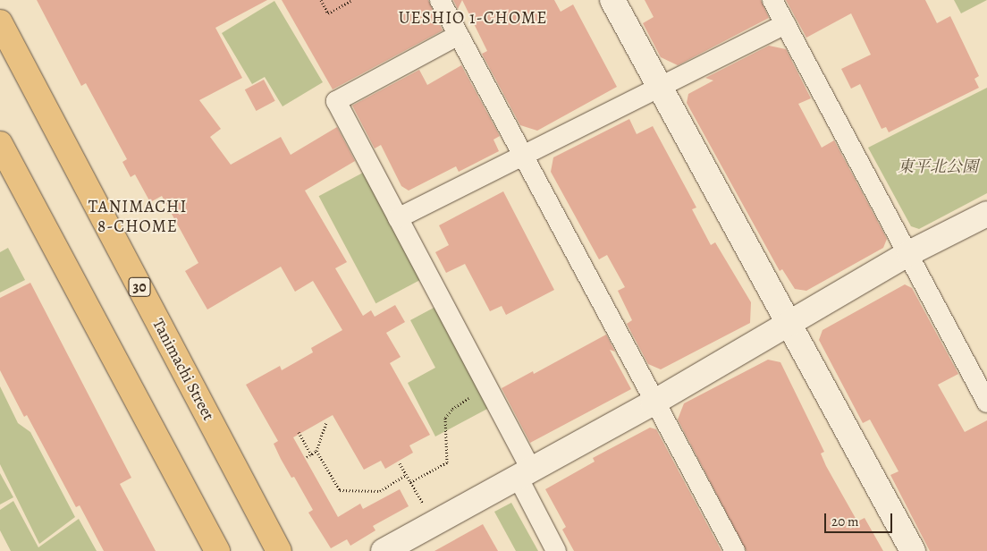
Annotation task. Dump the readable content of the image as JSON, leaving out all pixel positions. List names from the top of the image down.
{
  "streets": {
    "main road": ["30", "Tanimachi Street"]
  },
  "districts": ["UESHIO 1-CHOME", "TANIMACHI 8-CHOME"],
  "parks": ["東平北公園"],
  "scale_bar": "20 m"
}
